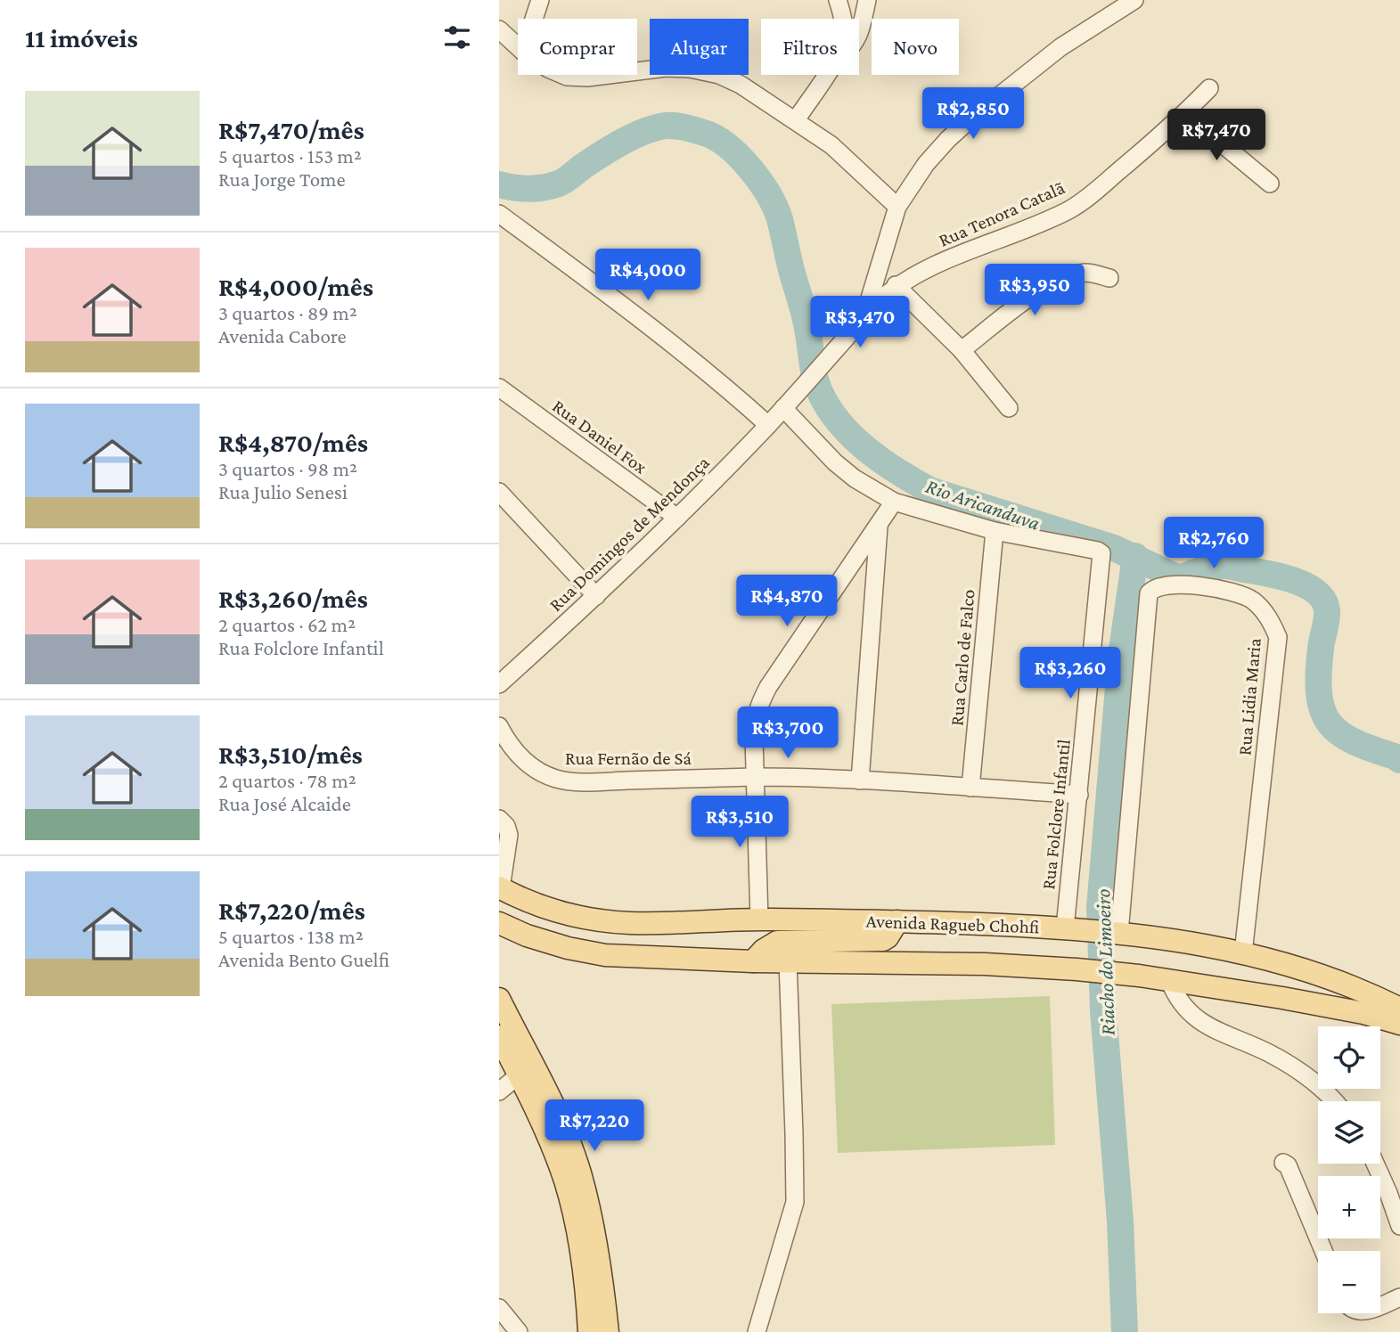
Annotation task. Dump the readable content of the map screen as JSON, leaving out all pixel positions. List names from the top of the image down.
{
  "streets": {
    "main road": ["Avenida Ragueb Chohfi"],
    "street": [
      "Rua Tenora Catalã",
      "Rua Daniel Fox",
      "Rua Domingos de Mendonça",
      "Rua Carlo de Falco",
      "Rua Lidia Maria",
      "Rua Fernão de Sá",
      "Rua Folclore Infantil"
    ]
  },
  "crossings": [
    ["Rua Tenora Catalã", "Rua Domingos de Mendonça"],
    ["Rua Daniel Fox", "Rua Domingos de Mendonça"],
    ["Rua Carlo de Falco", "Rua Fernão de Sá"],
    ["Rua Carlo de Falco", "Rua Folclore Infantil"],
    ["Rua Lidia Maria", "Avenida Ragueb Chohfi"],
    ["Rua Fernão de Sá", "Rua Folclore Infantil"],
    ["Rua Folclore Infantil", "Avenida Ragueb Chohfi"]
  ],
  "water": ["Rio Aricanduva", "Riacho do Limoeiro"],
  "page": {
    "heading": "11 imóveis",
    "chip": [
      "Comprar",
      "Alugar",
      "Filtros",
      "Novo"
    ],
    "list": [
      {
        "name": "R$7,470/mês",
        "note": "5 quartos · 153 m² · Rua Jorge Tome"
      },
      {
        "name": "R$4,000/mês",
        "note": "3 quartos · 89 m² · Avenida Cabore"
      },
      {
        "name": "R$4,870/mês",
        "note": "3 quartos · 98 m² · Rua Julio Senesi"
      },
      {
        "name": "R$3,260/mês",
        "note": "2 quartos · 62 m² · Rua Folclore Infantil"
      },
      {
        "name": "R$3,510/mês",
        "note": "2 quartos · 78 m² · Rua José Alcaide"
      },
      {
        "name": "R$7,220/mês",
        "note": "5 quartos · 138 m² · Avenida Bento Guelfi"
      }
    ],
    "price": [
      "R$2,850",
      "R$7,470",
      "R$4,000",
      "R$3,950",
      "R$3,470",
      "R$2,760",
      "R$4,870",
      "R$3,260",
      "R$3,700",
      "R$3,510",
      "R$7,220"
    ],
    "map_buttons": ["+", "−"]
  }
}
